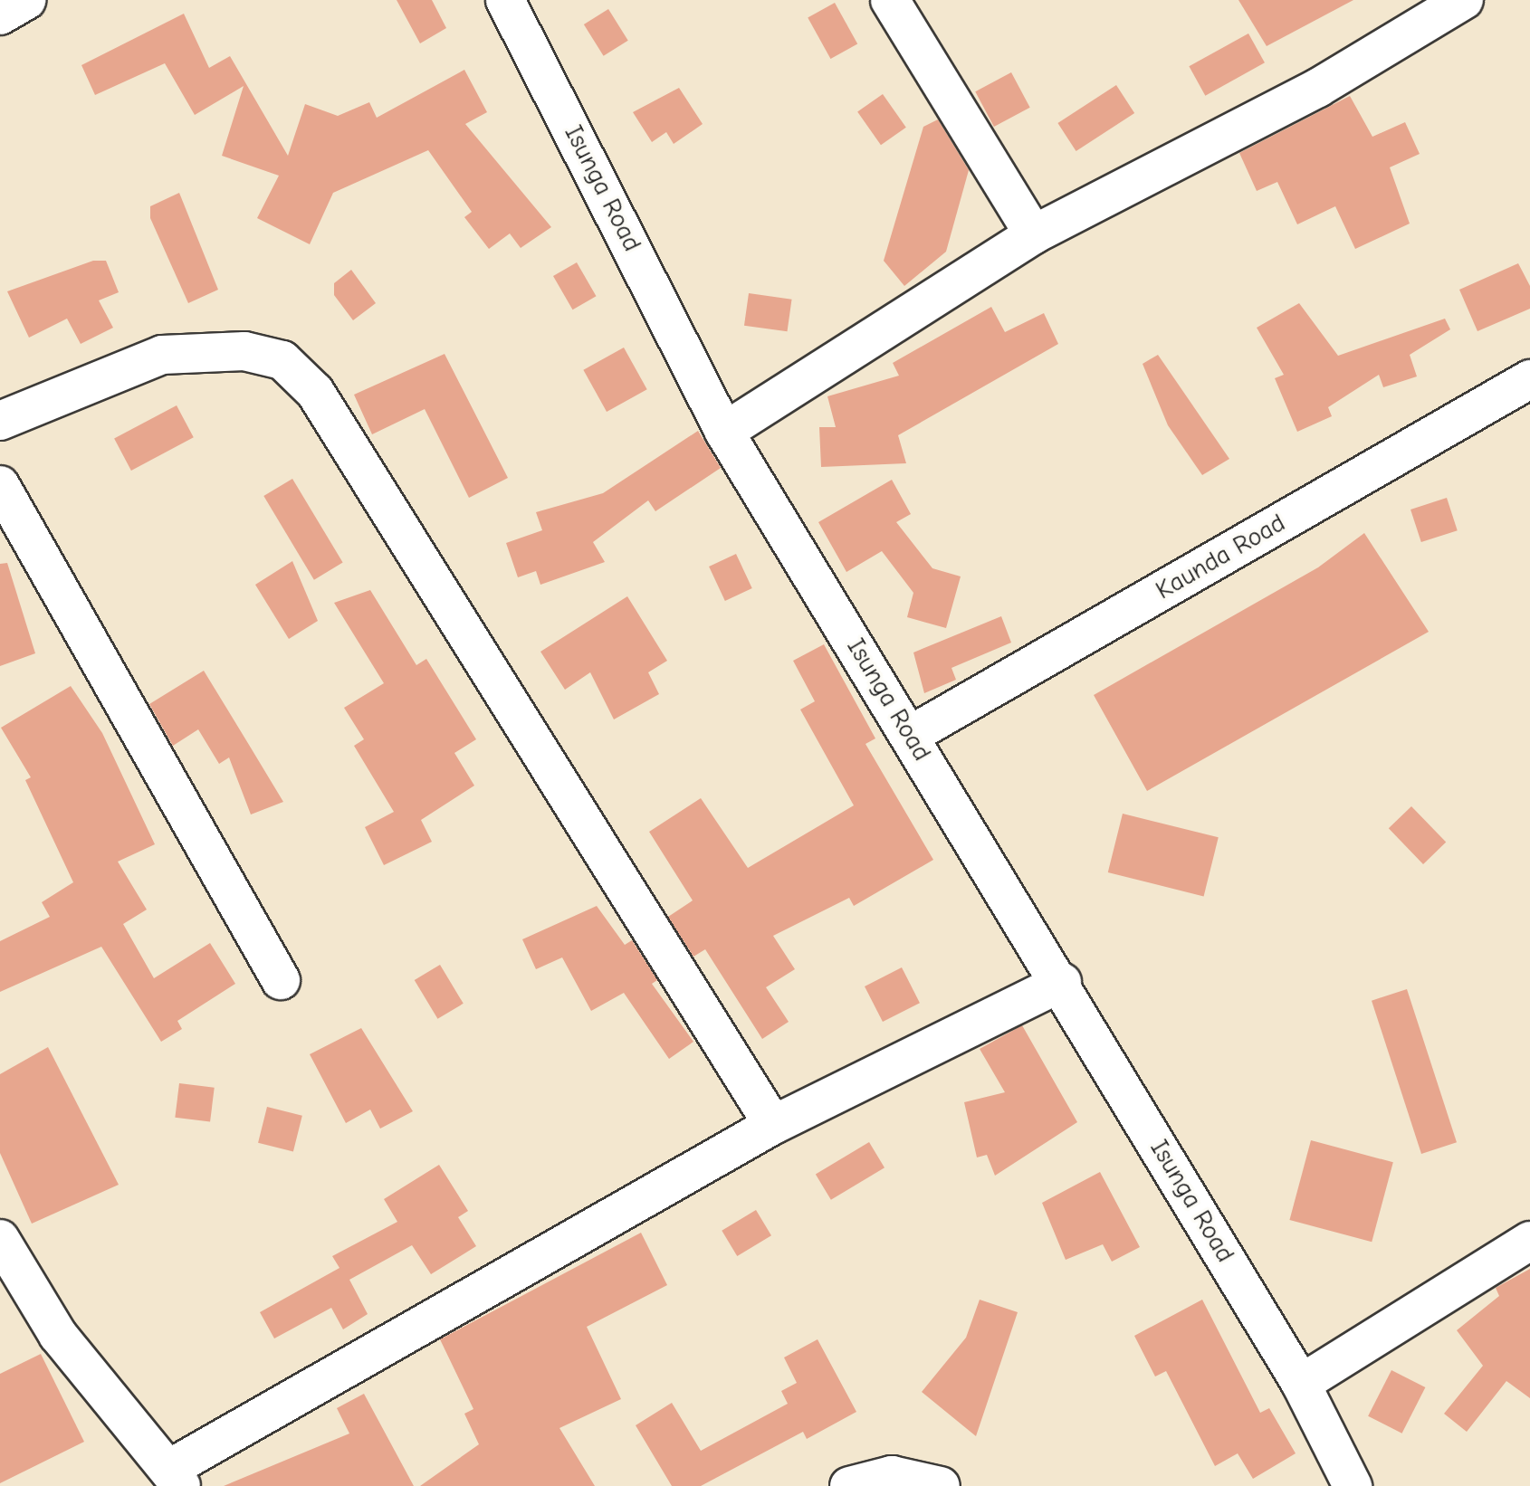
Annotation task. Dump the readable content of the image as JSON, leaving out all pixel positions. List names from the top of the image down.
{
  "streets": {
    "street": ["Isunga Road", "Kaunda Road"]
  },
  "crossings": [
    ["Isunga Road", "Kaunda Road"]
  ]
}
